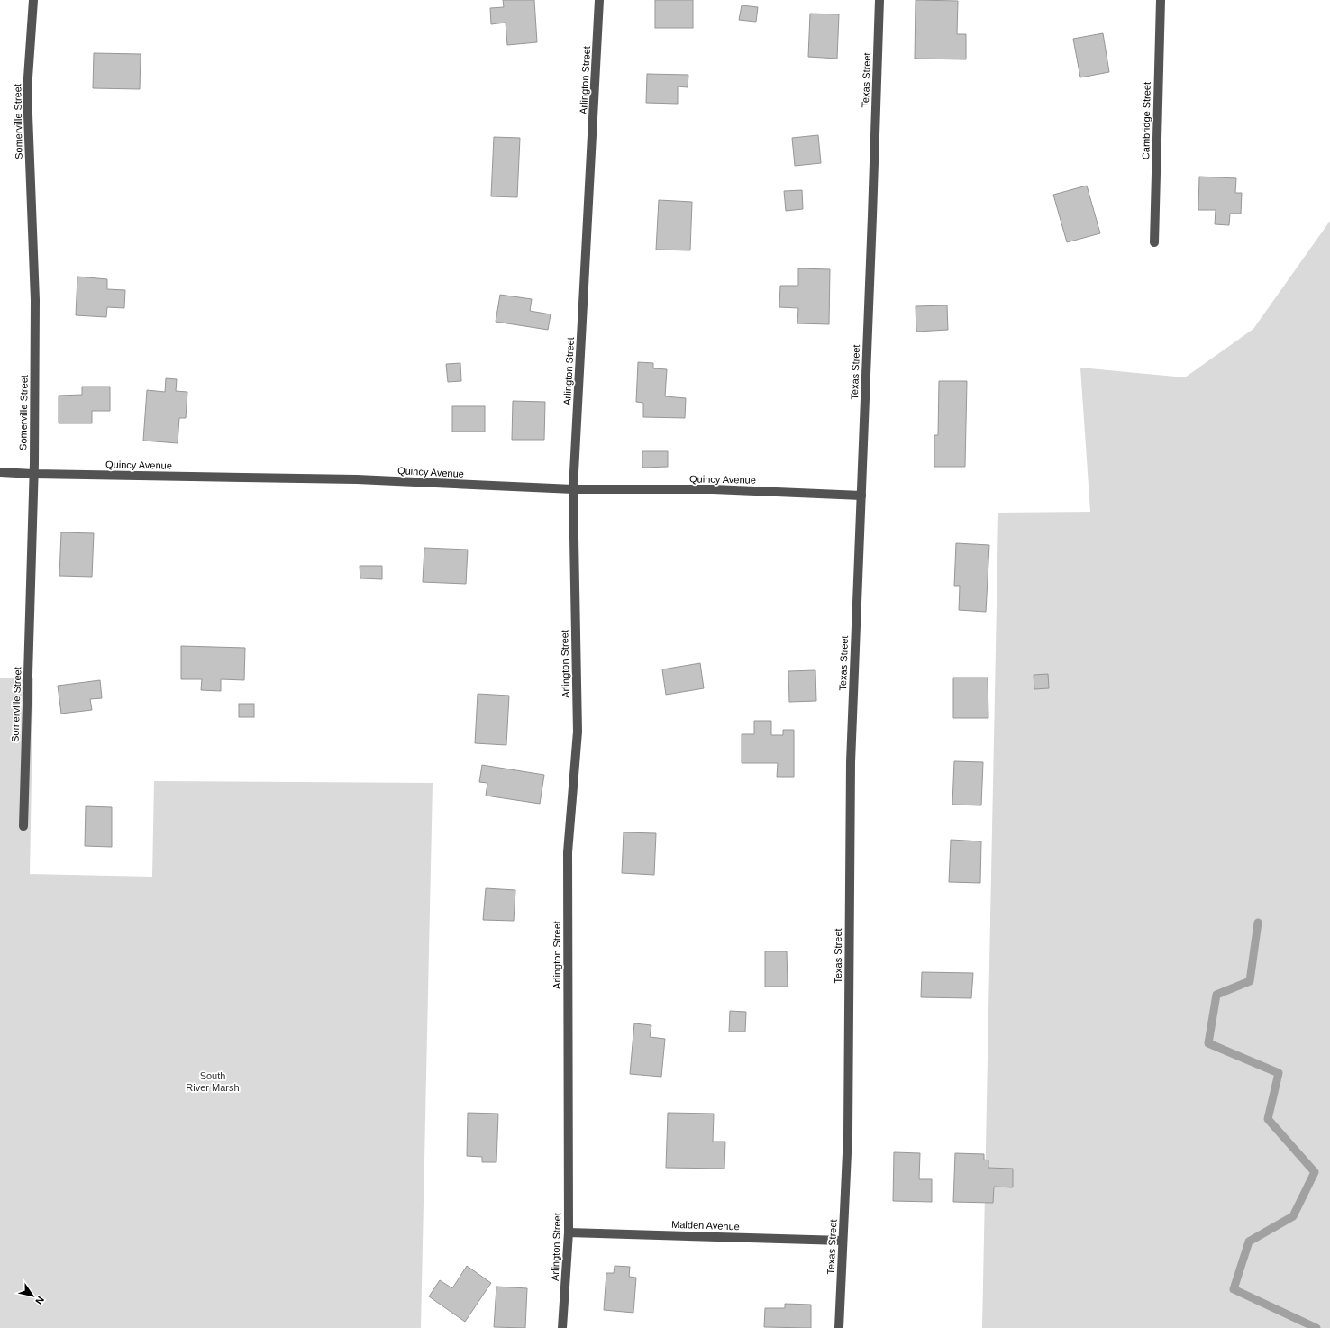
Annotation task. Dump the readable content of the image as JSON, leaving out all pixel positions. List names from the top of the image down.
{
  "streets": {
    "street": [
      "Arlington Street",
      "Texas Street",
      "Cambridge Street",
      "Somerville Street",
      "Quincy Avenue",
      "Malden Avenue"
    ]
  },
  "crossings": [
    ["Arlington Street", "Quincy Avenue"],
    ["Arlington Street", "Malden Avenue"],
    ["Texas Street", "Quincy Avenue"],
    ["Texas Street", "Malden Avenue"],
    ["Somerville Street", "Quincy Avenue"]
  ],
  "parks": ["South River Marsh"],
  "north": "bottom right"
}
